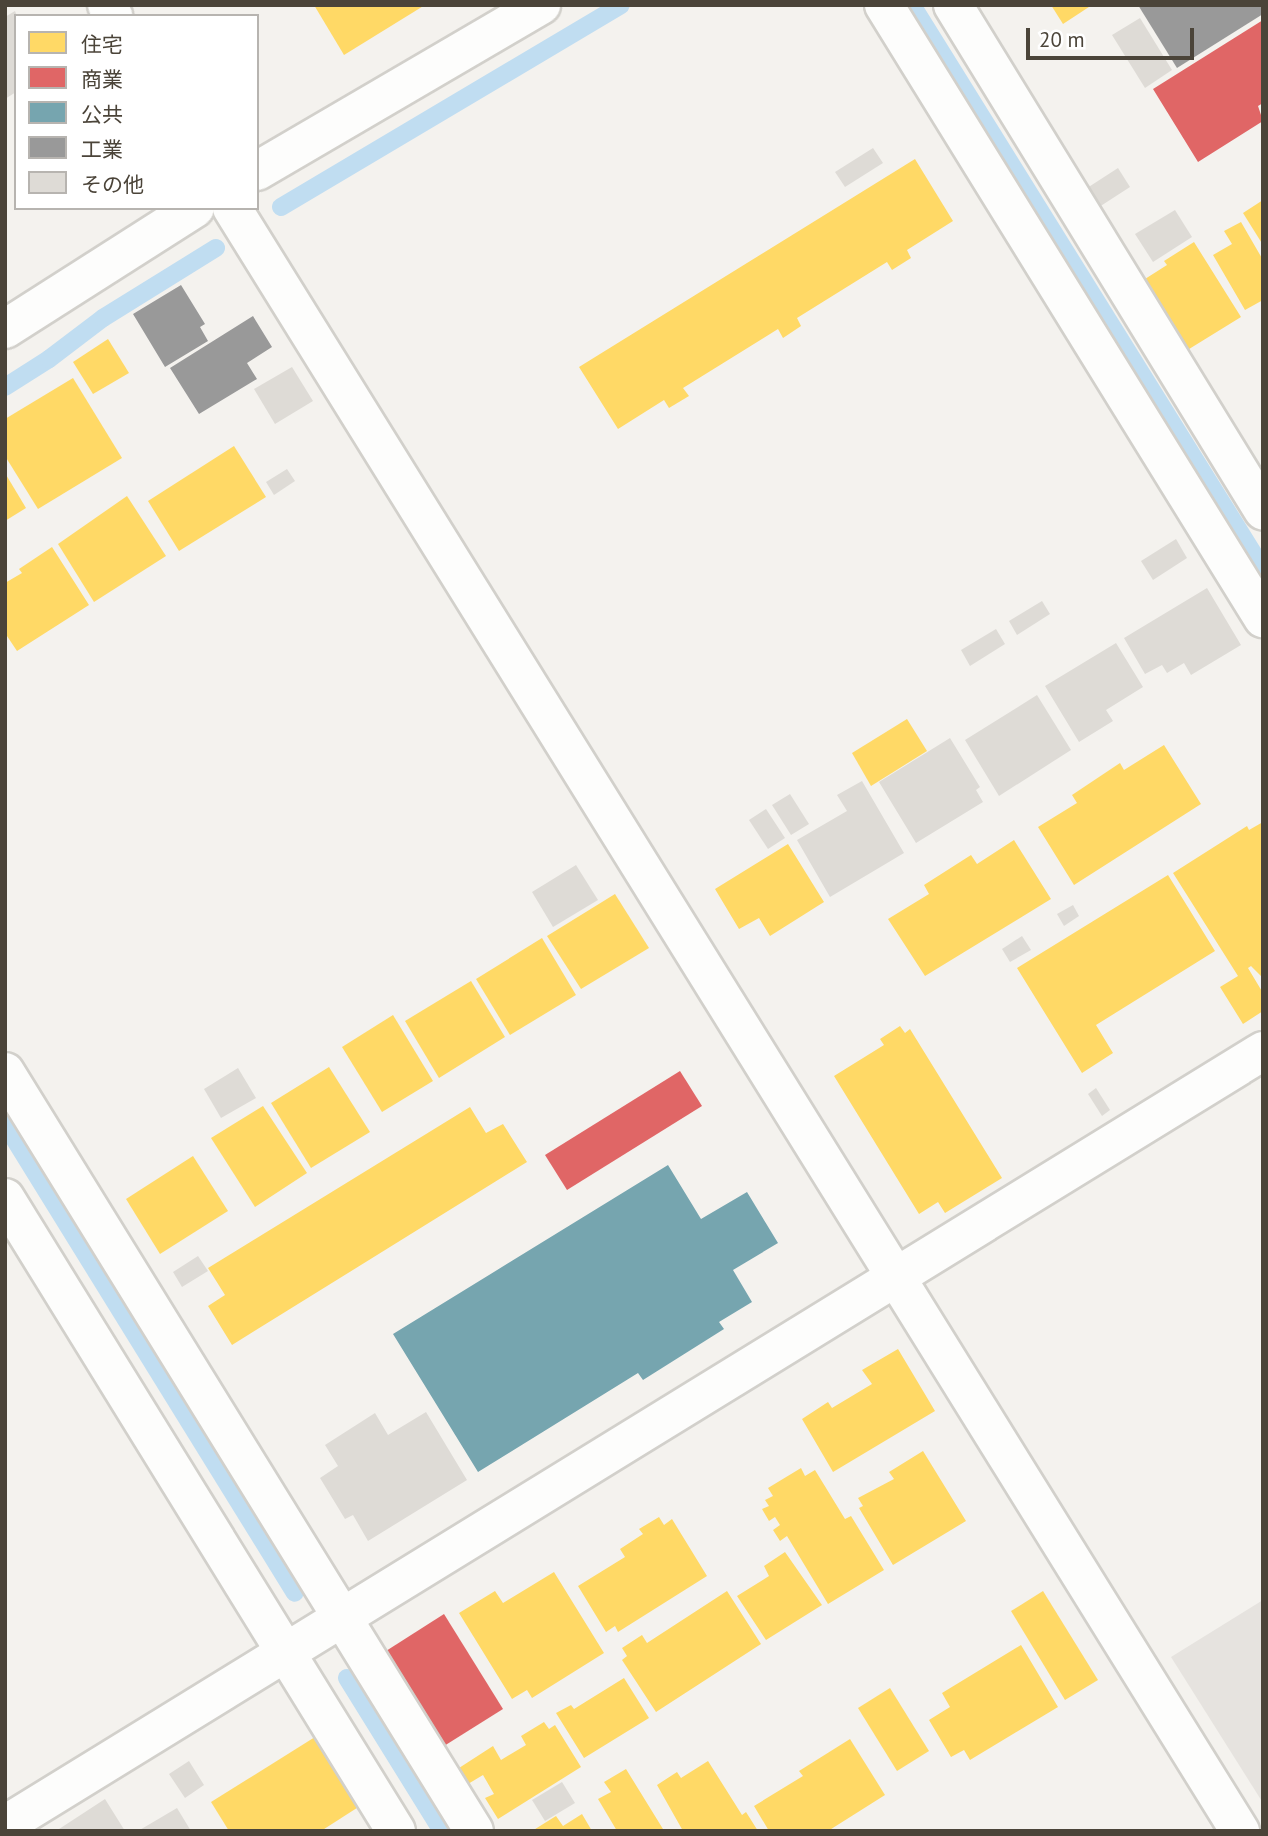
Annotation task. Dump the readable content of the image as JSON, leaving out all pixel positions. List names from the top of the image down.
{
  "legend": [
    "住宅",
    "商業",
    "公共",
    "工業",
    "その他"
  ],
  "scale_bar": "20 m"
}
